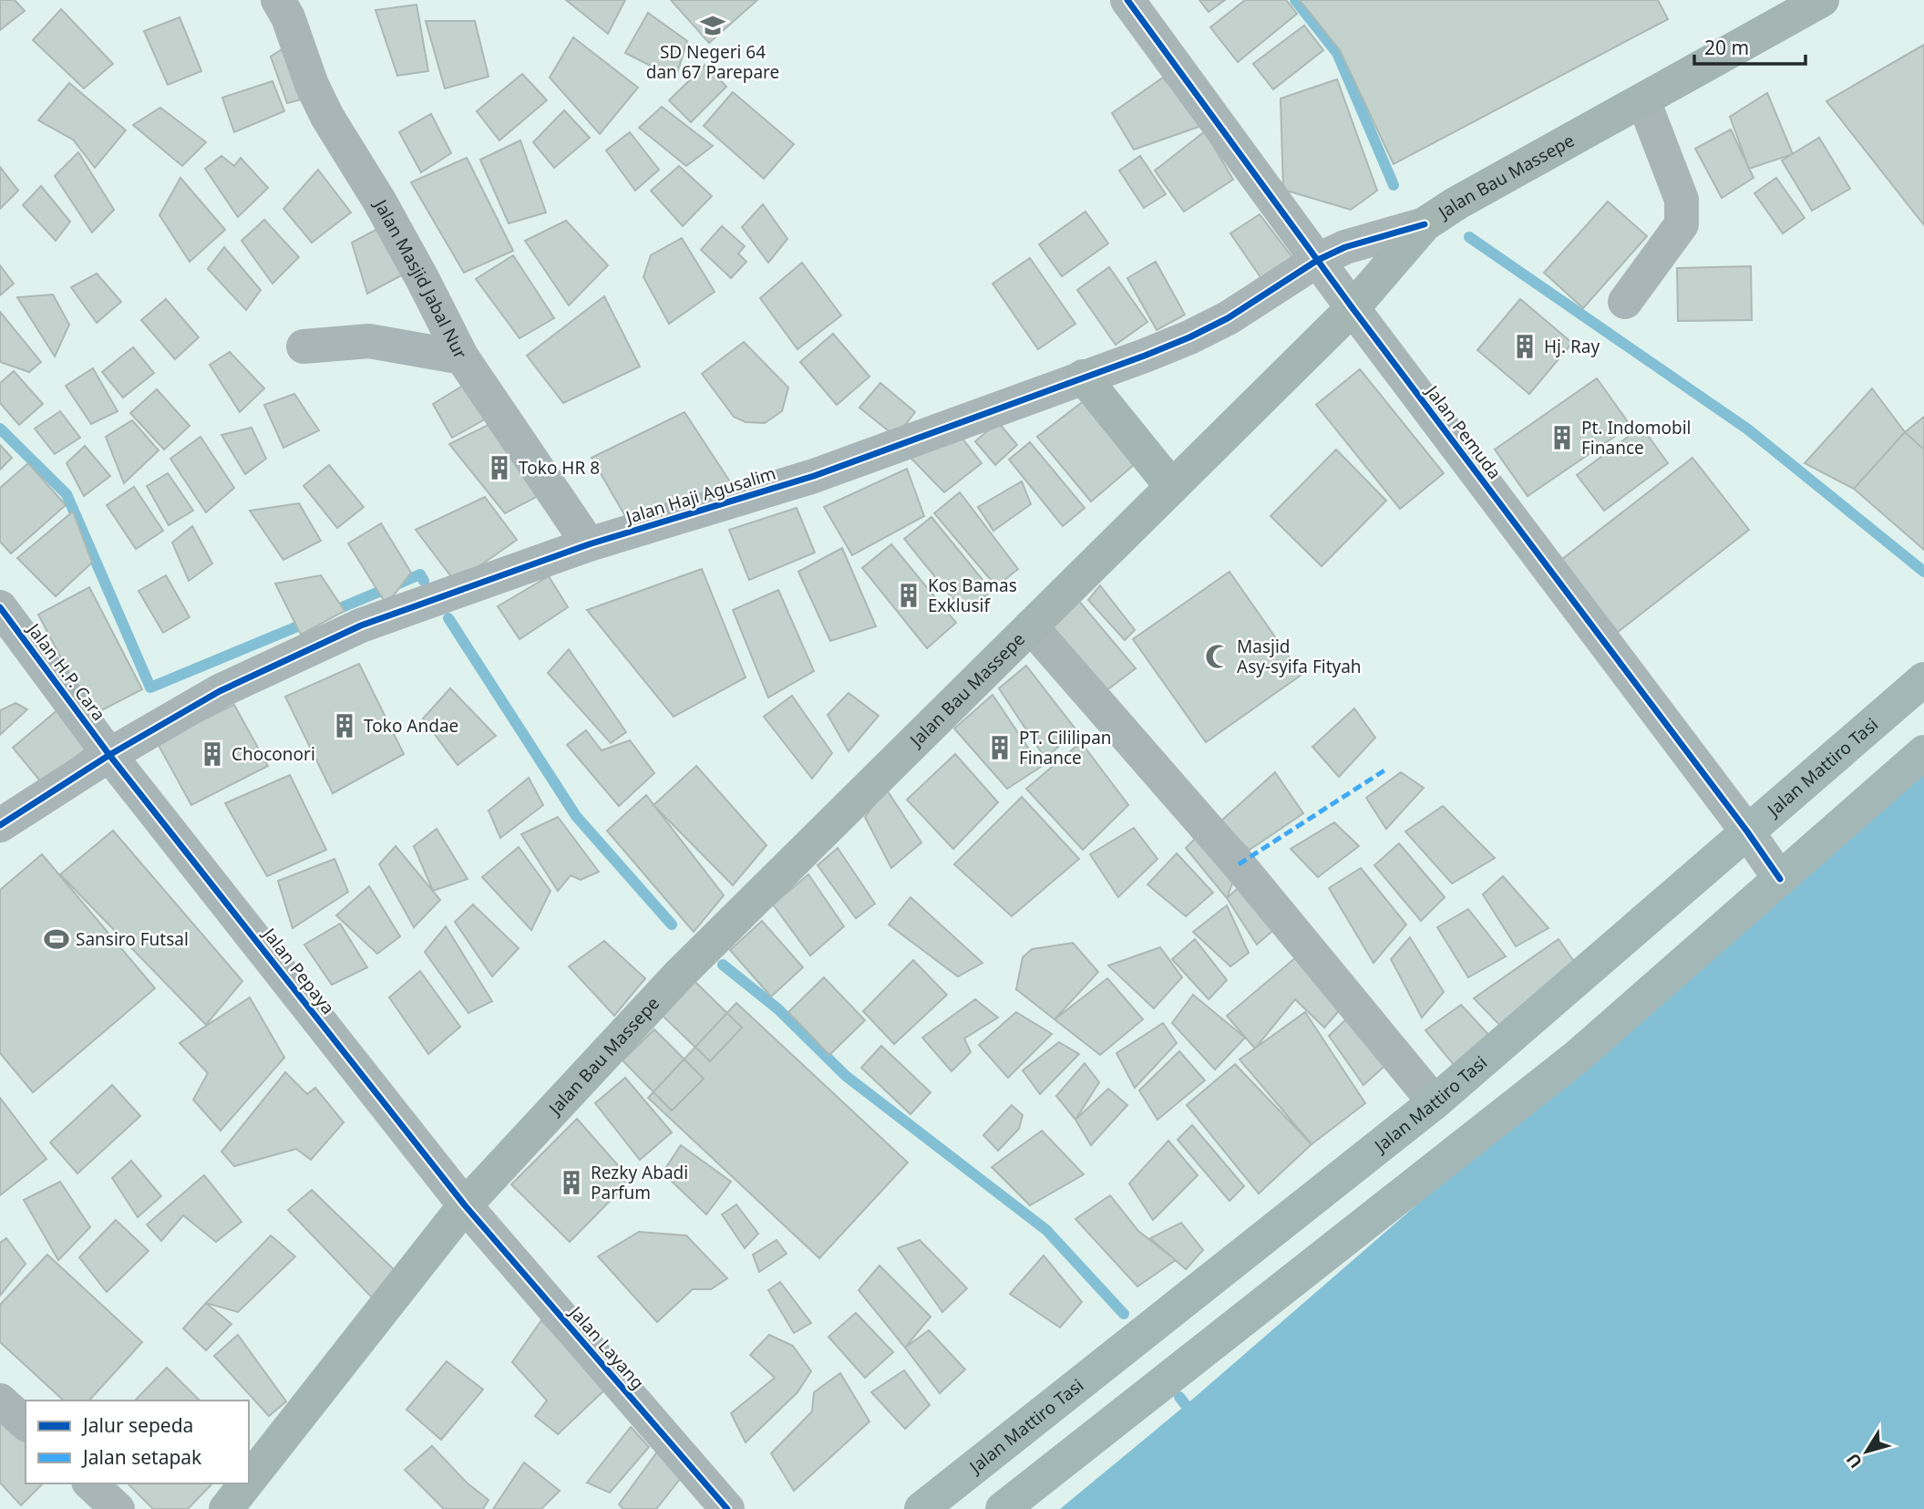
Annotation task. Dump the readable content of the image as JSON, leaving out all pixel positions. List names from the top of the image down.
{
  "streets": {
    "highway": ["Jalan Bau Massepe"],
    "main road": ["Jalan Mattiro Tasi"],
    "street": [
      "Jalan Masjid Jabal Nur",
      "Jalan Pemuda",
      "Jalan Haji Agusalim",
      "Jalan H.P. Cara",
      "Jalan Pepaya",
      "Jalan Layang"
    ]
  },
  "crossings": [
    ["Jalan Bau Massepe", "Jalan Pemuda"],
    ["Jalan Bau Massepe", "Jalan Haji Agusalim"],
    ["Jalan Bau Massepe", "Jalan Pepaya"],
    ["Jalan Bau Massepe", "Jalan Layang"],
    ["Jalan Masjid Jabal Nur", "Jalan Haji Agusalim"],
    ["Jalan Pemuda", "Jalan Haji Agusalim"],
    ["Jalan Pemuda", "Jalan Mattiro Tasi"],
    ["Jalan Haji Agusalim", "Jalan H.P. Cara"],
    ["Jalan Haji Agusalim", "Jalan Pepaya"],
    ["Jalan H.P. Cara", "Jalan Pepaya"],
    ["Jalan Pepaya", "Jalan Layang"]
  ],
  "places": {
    "school or university": ["SD Negeri 64 dan 67 Parepare"],
    "building": [
      "Hj. Ray",
      "Pt. Indomobil Finance",
      "Toko HR 8",
      "Kos Bamas Exklusif",
      "Toko Andae",
      "PT. Cililipan Finance",
      "Choconori",
      "Rezky Abadi Parfum"
    ],
    "mosque": ["Masjid Asy-syifa Fityah"],
    "sports": ["Sansiro Futsal"]
  },
  "legend": ["Jalur sepeda", "Jalan setapak"],
  "scale_bar": "20 m",
  "north": "bottom left"
}
